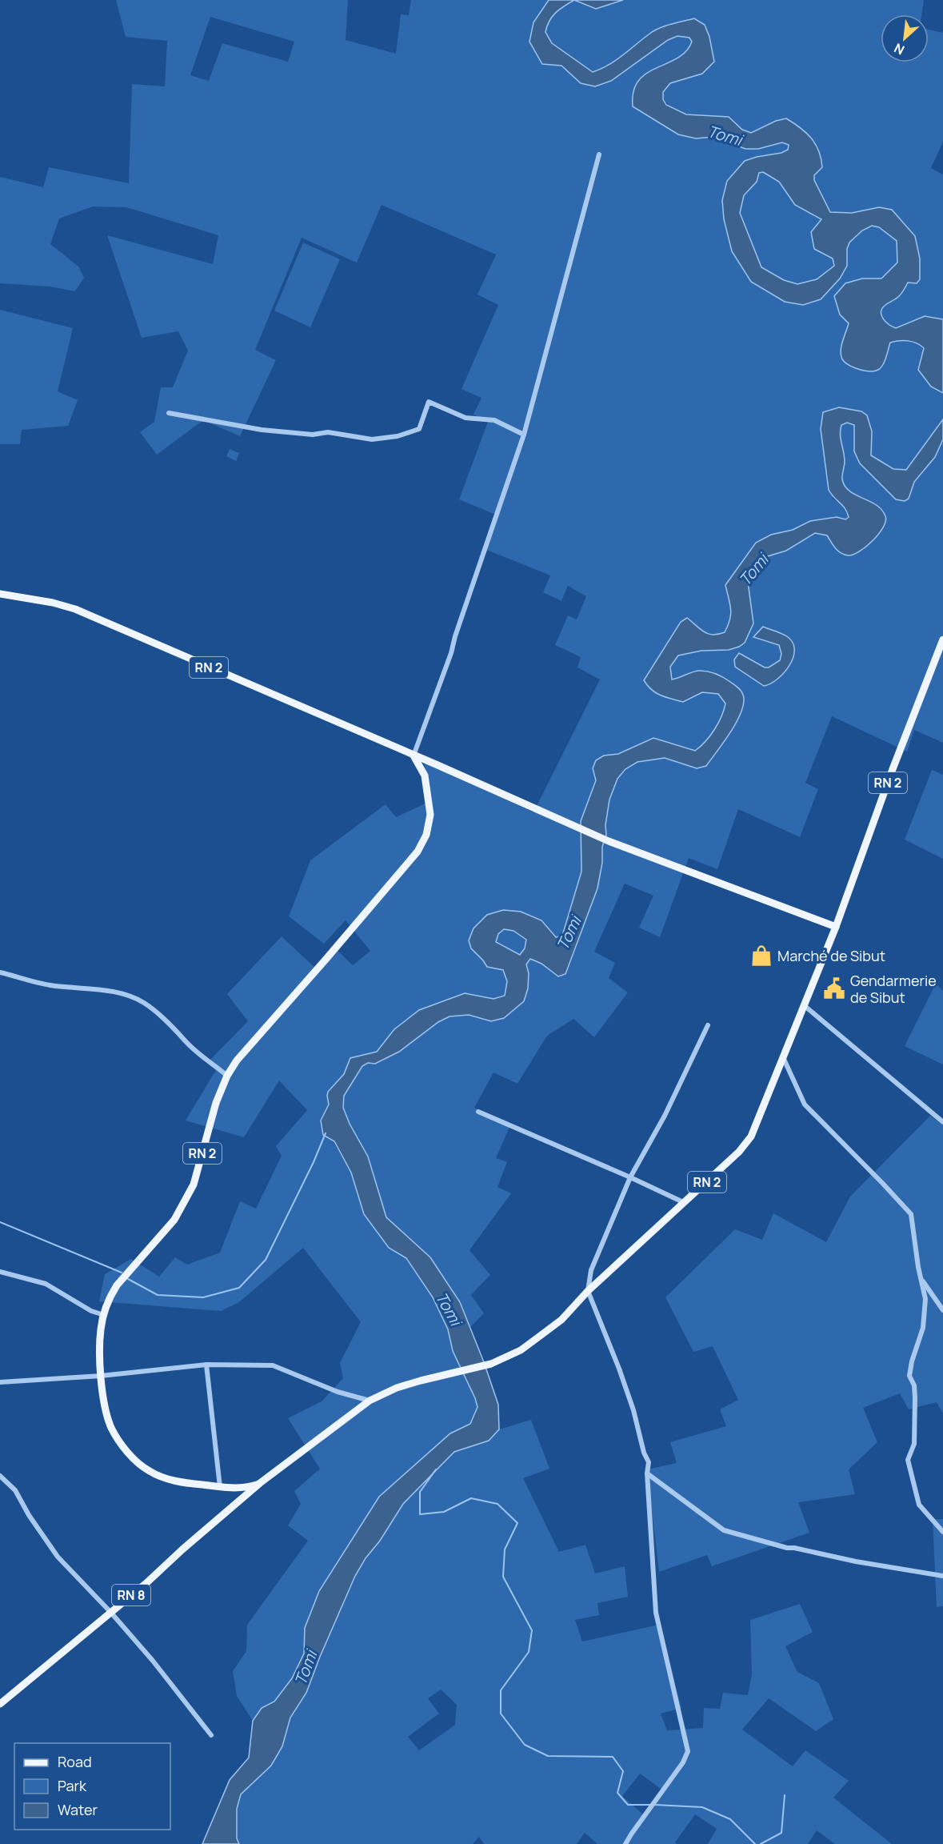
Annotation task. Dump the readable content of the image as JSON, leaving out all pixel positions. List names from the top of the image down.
{
  "streets": {
    "main road": ["RN 2", "RN 8"]
  },
  "crossings": [
    ["RN 2", "RN 8"]
  ],
  "water": ["Tomi"],
  "places": {
    "shop": ["Marché de Sibut"],
    "public building": ["Gendarmerie de Sibut"]
  },
  "legend": ["Road", "Park", "Water"],
  "north": "bottom left"
}
